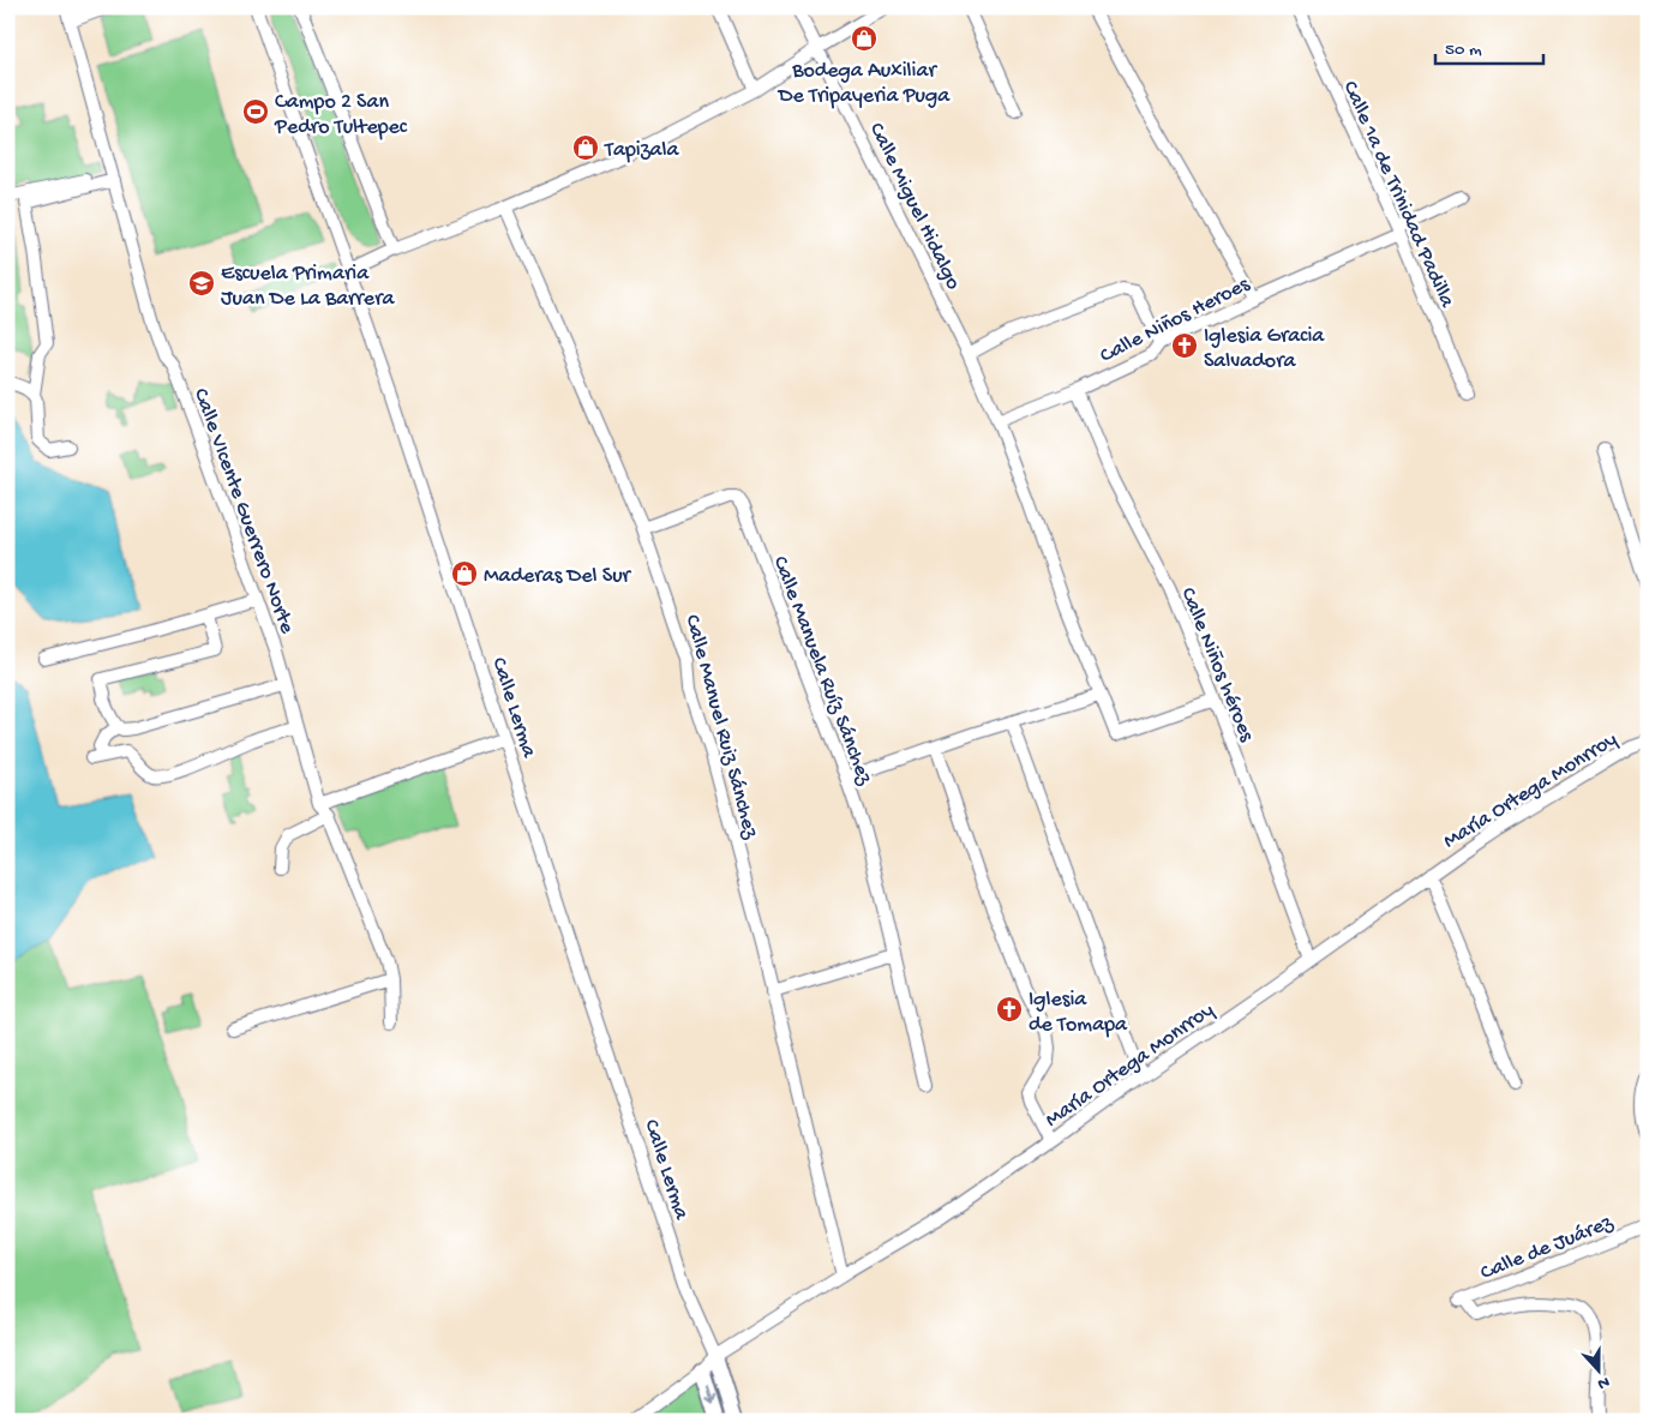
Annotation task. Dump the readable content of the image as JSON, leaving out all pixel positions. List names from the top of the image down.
{
  "streets": {
    "street": [
      "Calle 1a de Trinidad Padilla",
      "Calle Miguel Hidalgo",
      "Calle Niños Heroes",
      "Calle VIcente Guerrero Norte",
      "Calle Niños héroes",
      "Calle Manuela Ruíz Sánchez",
      "Calle Lerma",
      "Calle Manuel Ruiz Sánchez",
      "María Ortega Monrroy",
      "Calle de Juárez"
    ]
  },
  "crossings": [
    ["Calle 1a de Trinidad Padilla", "Calle Niños Heroes"],
    ["Calle Miguel Hidalgo", "Calle Niños Heroes"],
    ["Calle Miguel Hidalgo", "Calle Niños héroes"],
    ["Calle Niños Heroes", "Calle Niños héroes"],
    ["Calle Niños héroes", "María Ortega Monrroy"],
    ["Calle Manuela Ruíz Sánchez", "Calle Manuel Ruiz Sánchez"],
    ["Calle Lerma", "María Ortega Monrroy"],
    ["Calle Manuel Ruiz Sánchez", "María Ortega Monrroy"]
  ],
  "places": {
    "shop": ["Bodega Auxiliar De Tripayeria Puga", "Tapizala", "Maderas Del Sur"],
    "sports": ["Campo 2 San Pedro Tultepec"],
    "school or university": ["Escuela Primaria Juan De La Barrera"],
    "church": ["Iglesia Gracia Salvadora", "Iglesia de Tomapa"]
  },
  "scale_bar": "50 m",
  "north": "bottom"
}
